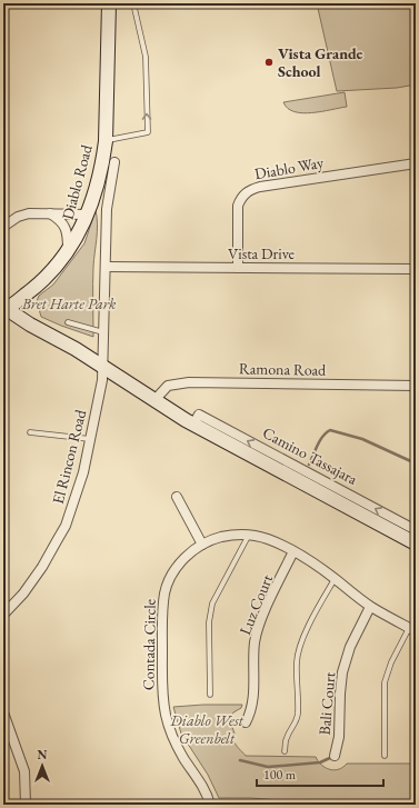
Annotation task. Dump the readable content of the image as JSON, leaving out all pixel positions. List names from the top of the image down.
{
  "streets": {
    "street": [
      "Diablo Way",
      "Diablo Road",
      "Vista Drive",
      "Ramona Road",
      "Camino Tassajara",
      "El Rincon Road",
      "Luz Court",
      "Contada Circle",
      "Bali Court"
    ]
  },
  "crossings": [
    ["Diablo Way", "Vista Drive"],
    ["Diablo Road", "Camino Tassajara"],
    ["Vista Drive", "El Rincon Road"],
    ["Ramona Road", "Camino Tassajara"],
    ["Camino Tassajara", "El Rincon Road"],
    ["Luz Court", "Contada Circle"],
    ["Contada Circle", "Bali Court"]
  ],
  "parks": ["Bret Harte Park", "Diablo West Greenbelt"],
  "places": ["Vista Grande School"],
  "scale_bar": "100 m",
  "north": "top"
}
